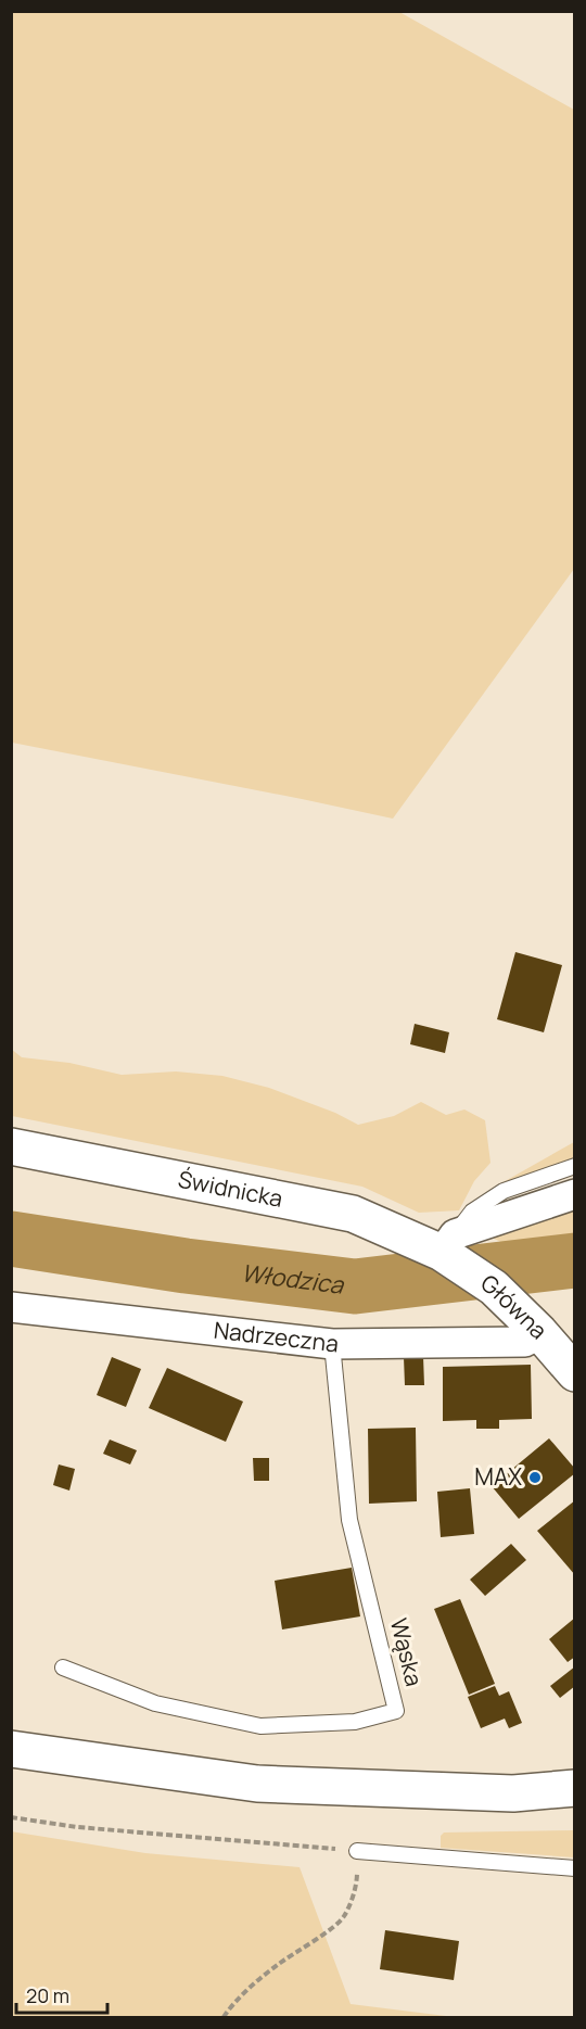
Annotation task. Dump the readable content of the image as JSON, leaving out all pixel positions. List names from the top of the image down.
{
  "streets": {
    "street": ["Świdnicka", "Główna", "Nadrzeczna"],
    "lane": ["Wąska"]
  },
  "crossings": [
    ["Świdnicka", "Główna"],
    ["Główna", "Nadrzeczna"],
    ["Nadrzeczna", "Wąska"]
  ],
  "water": ["Włodzica"],
  "places": ["MAX"],
  "scale_bar": "20 m"
}
